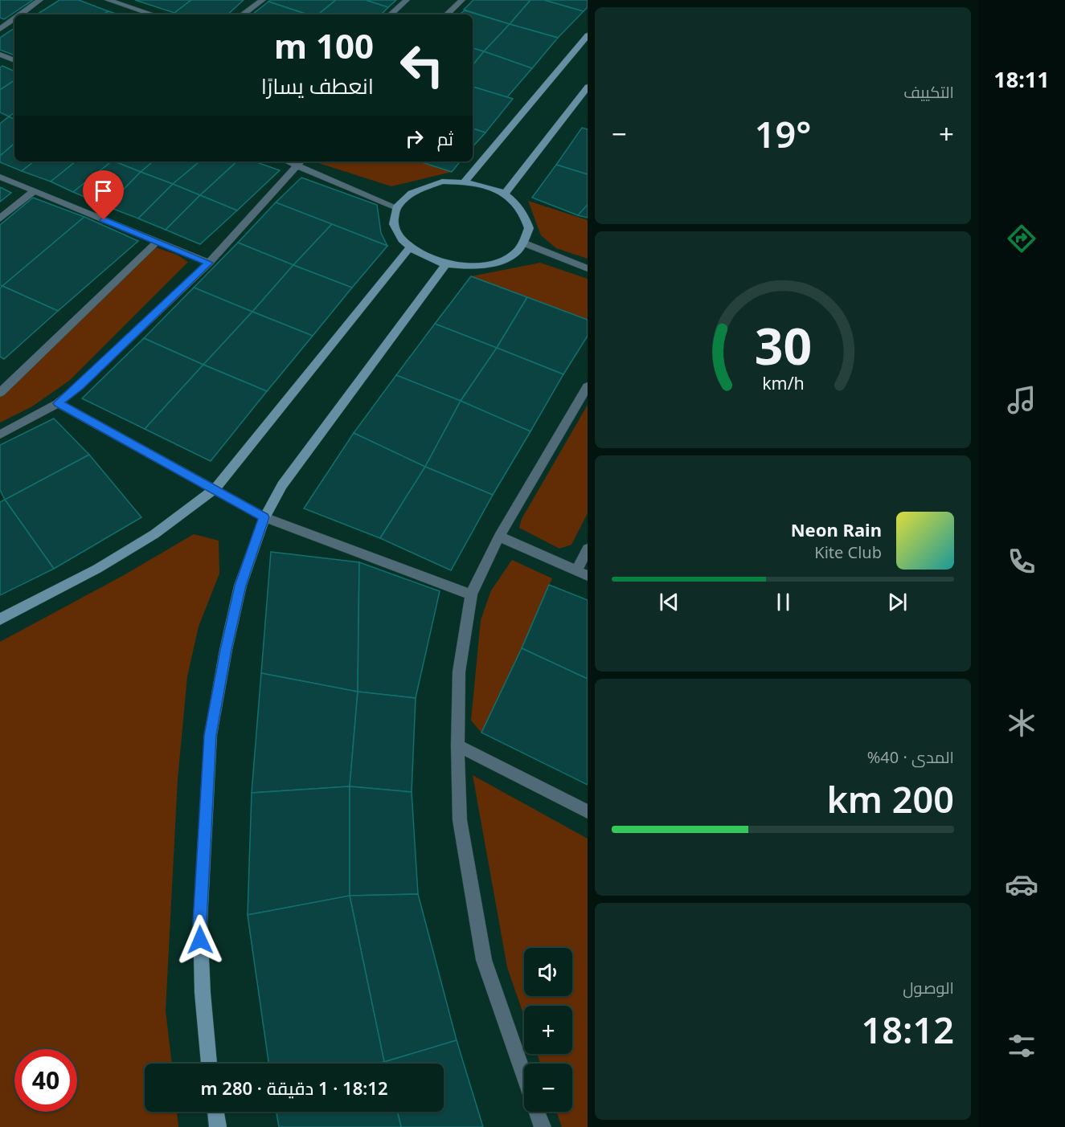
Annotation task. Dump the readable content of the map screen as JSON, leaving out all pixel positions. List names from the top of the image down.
{
  "page": {
    "tabs": "18:11",
    "tile": [
      "التكييف",
      ["المدى · 40%", "200 km"],
      ["الوصول", "18:12"]
    ],
    "turn": ["100 m", "انعطف يسارًا"],
    "heat": ["−", "19°", "+"],
    "then": "ثم",
    "song": ["Neon Rain", "Kite Club"],
    "map_buttons": ["+", "−"],
    "limit": "40",
    "trip": "18:12 · 1 دقيقة · 280 m",
    "gauge": ["30", "km/h"]
  }
}
